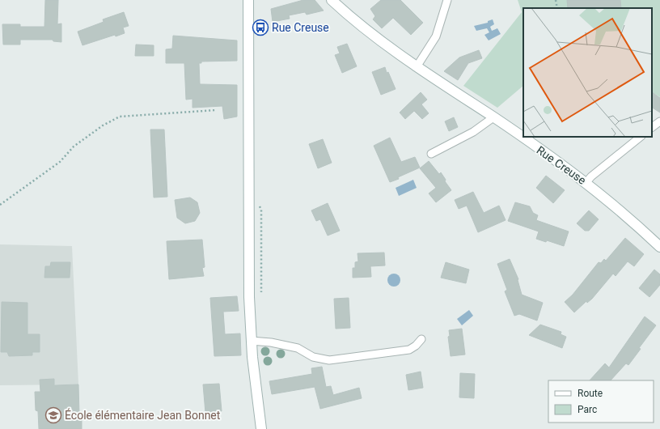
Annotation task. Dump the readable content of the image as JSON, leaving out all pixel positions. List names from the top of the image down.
{
  "streets": {
    "main road": ["Rue Creuse"]
  },
  "places": {
    "bus stop": ["Rue Creuse"],
    "school or university": ["École élémentaire Jean Bonnet"]
  },
  "legend": ["Route", "Parc"]
}
